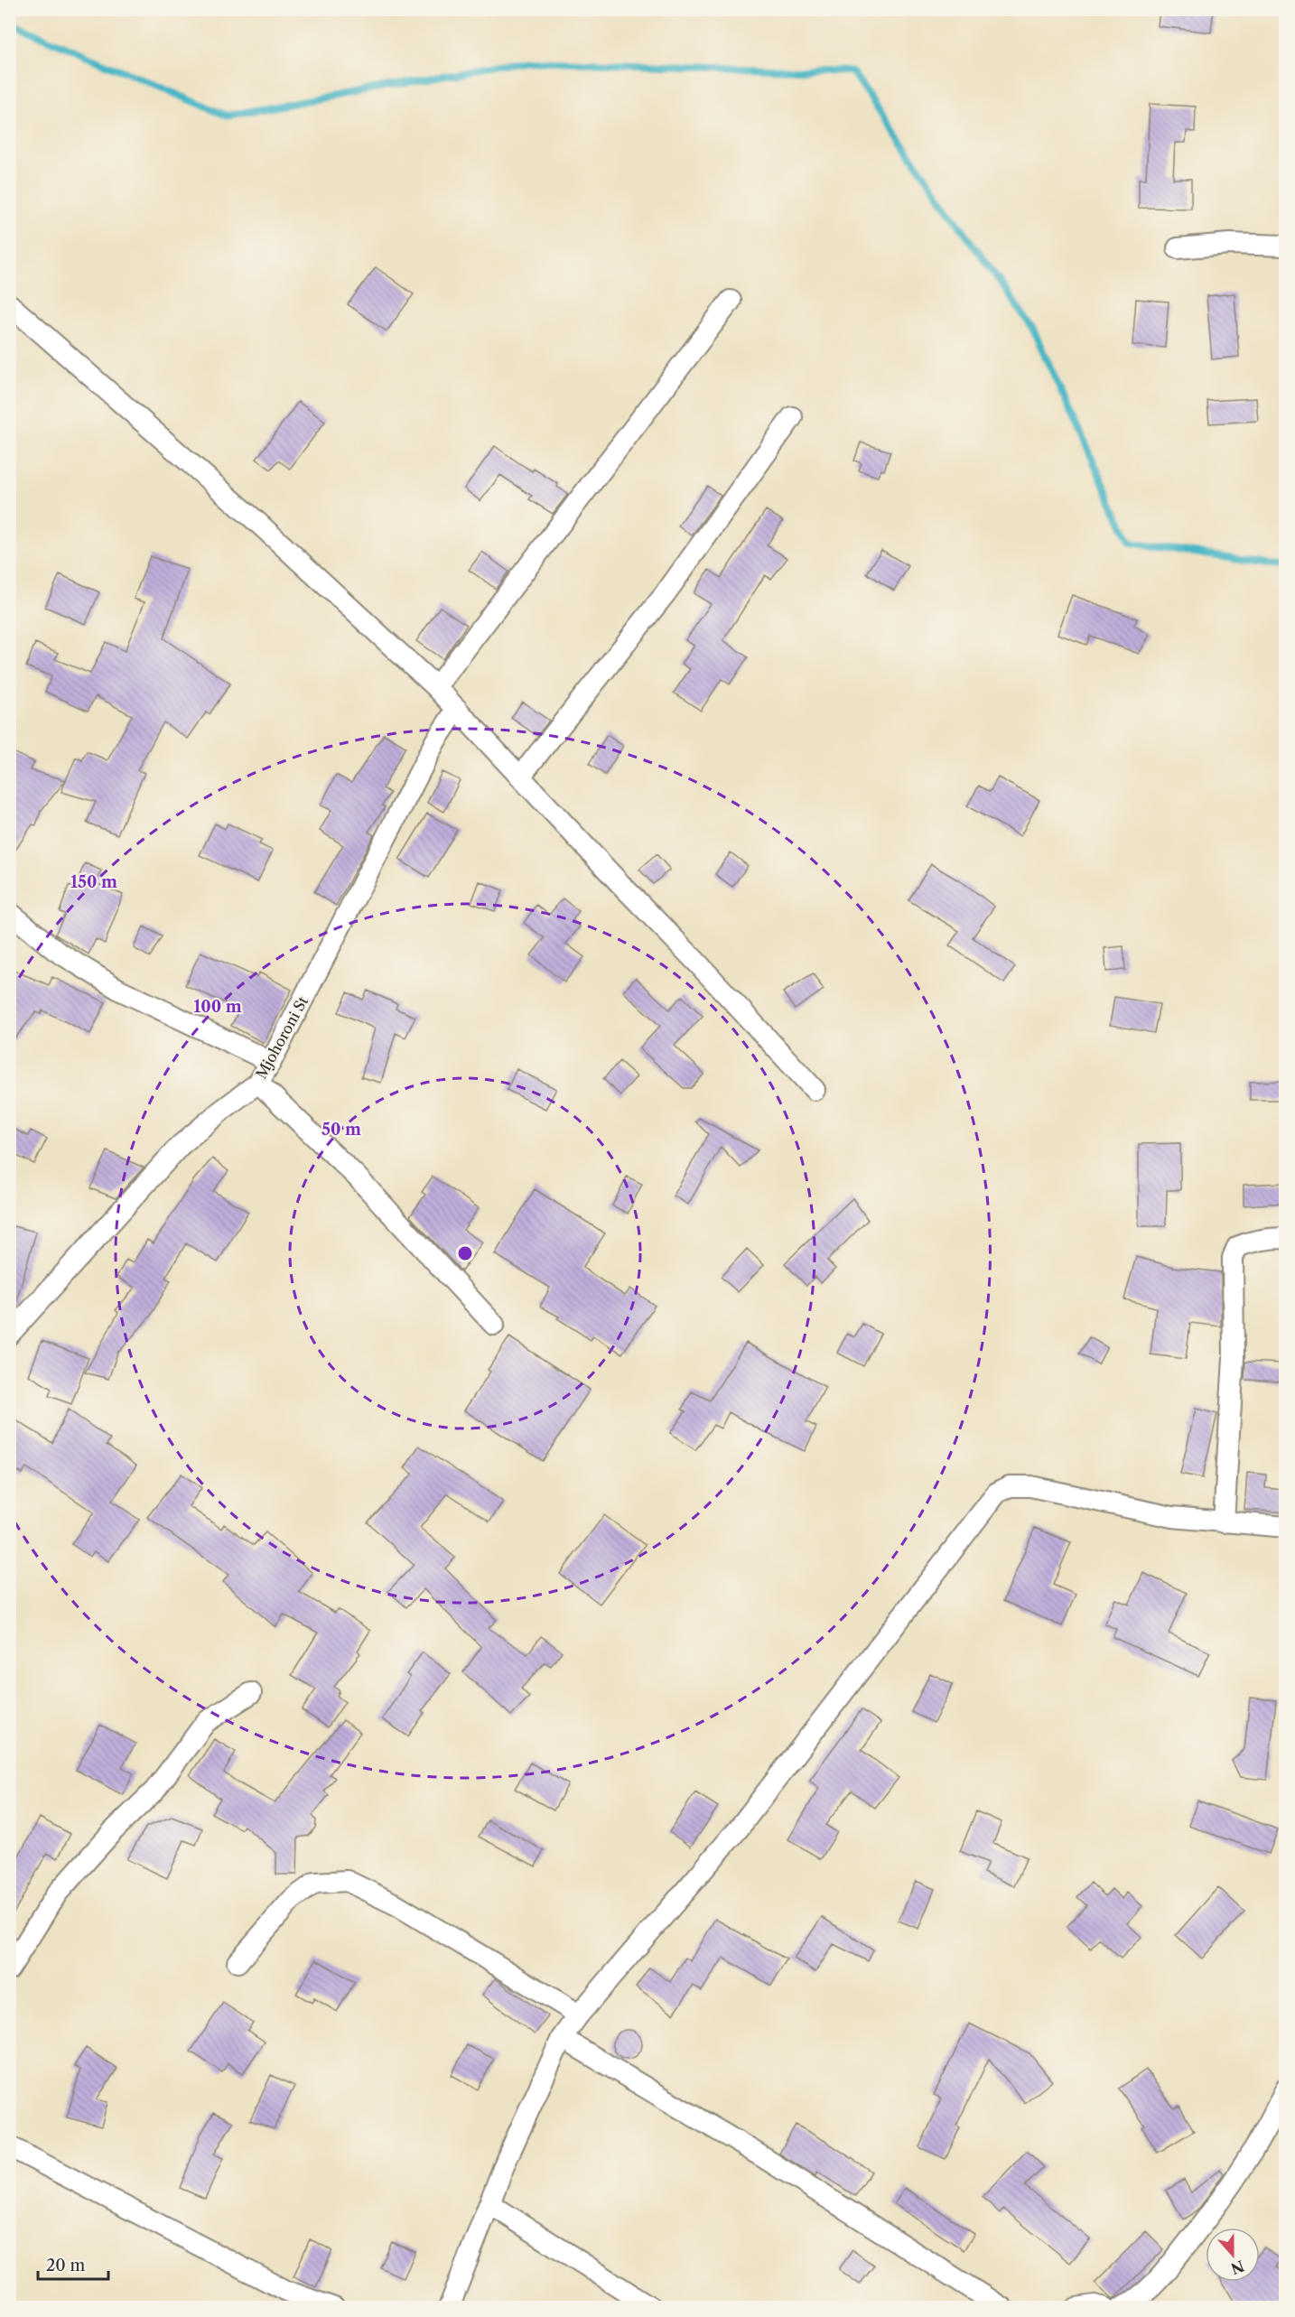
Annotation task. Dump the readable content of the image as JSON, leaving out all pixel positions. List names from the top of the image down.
{
  "streets": {
    "street": ["Mjohoroni St"]
  },
  "scale_bar": "20 m",
  "north": "bottom",
  "rings": ["150 m", "100 m", "50 m"]
}
